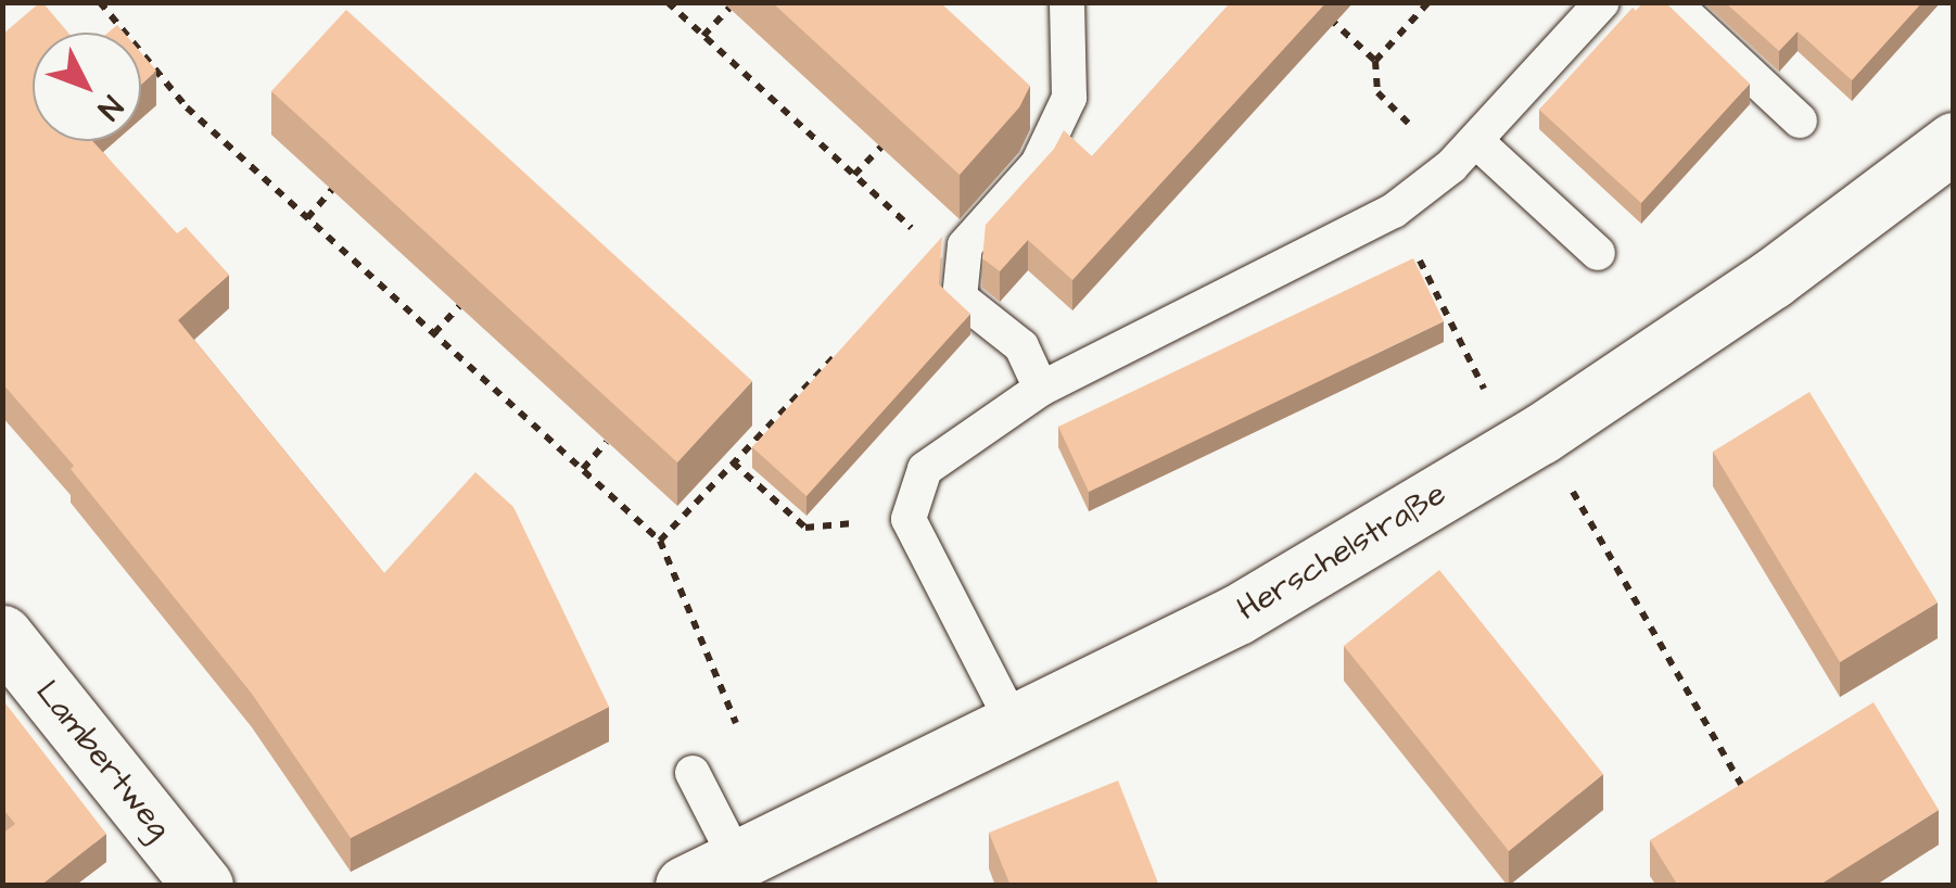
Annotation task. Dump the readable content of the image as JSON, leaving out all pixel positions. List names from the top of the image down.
{
  "streets": {
    "street": ["Herschelstraße", "Lambertweg"]
  },
  "north": "bottom right"
}
